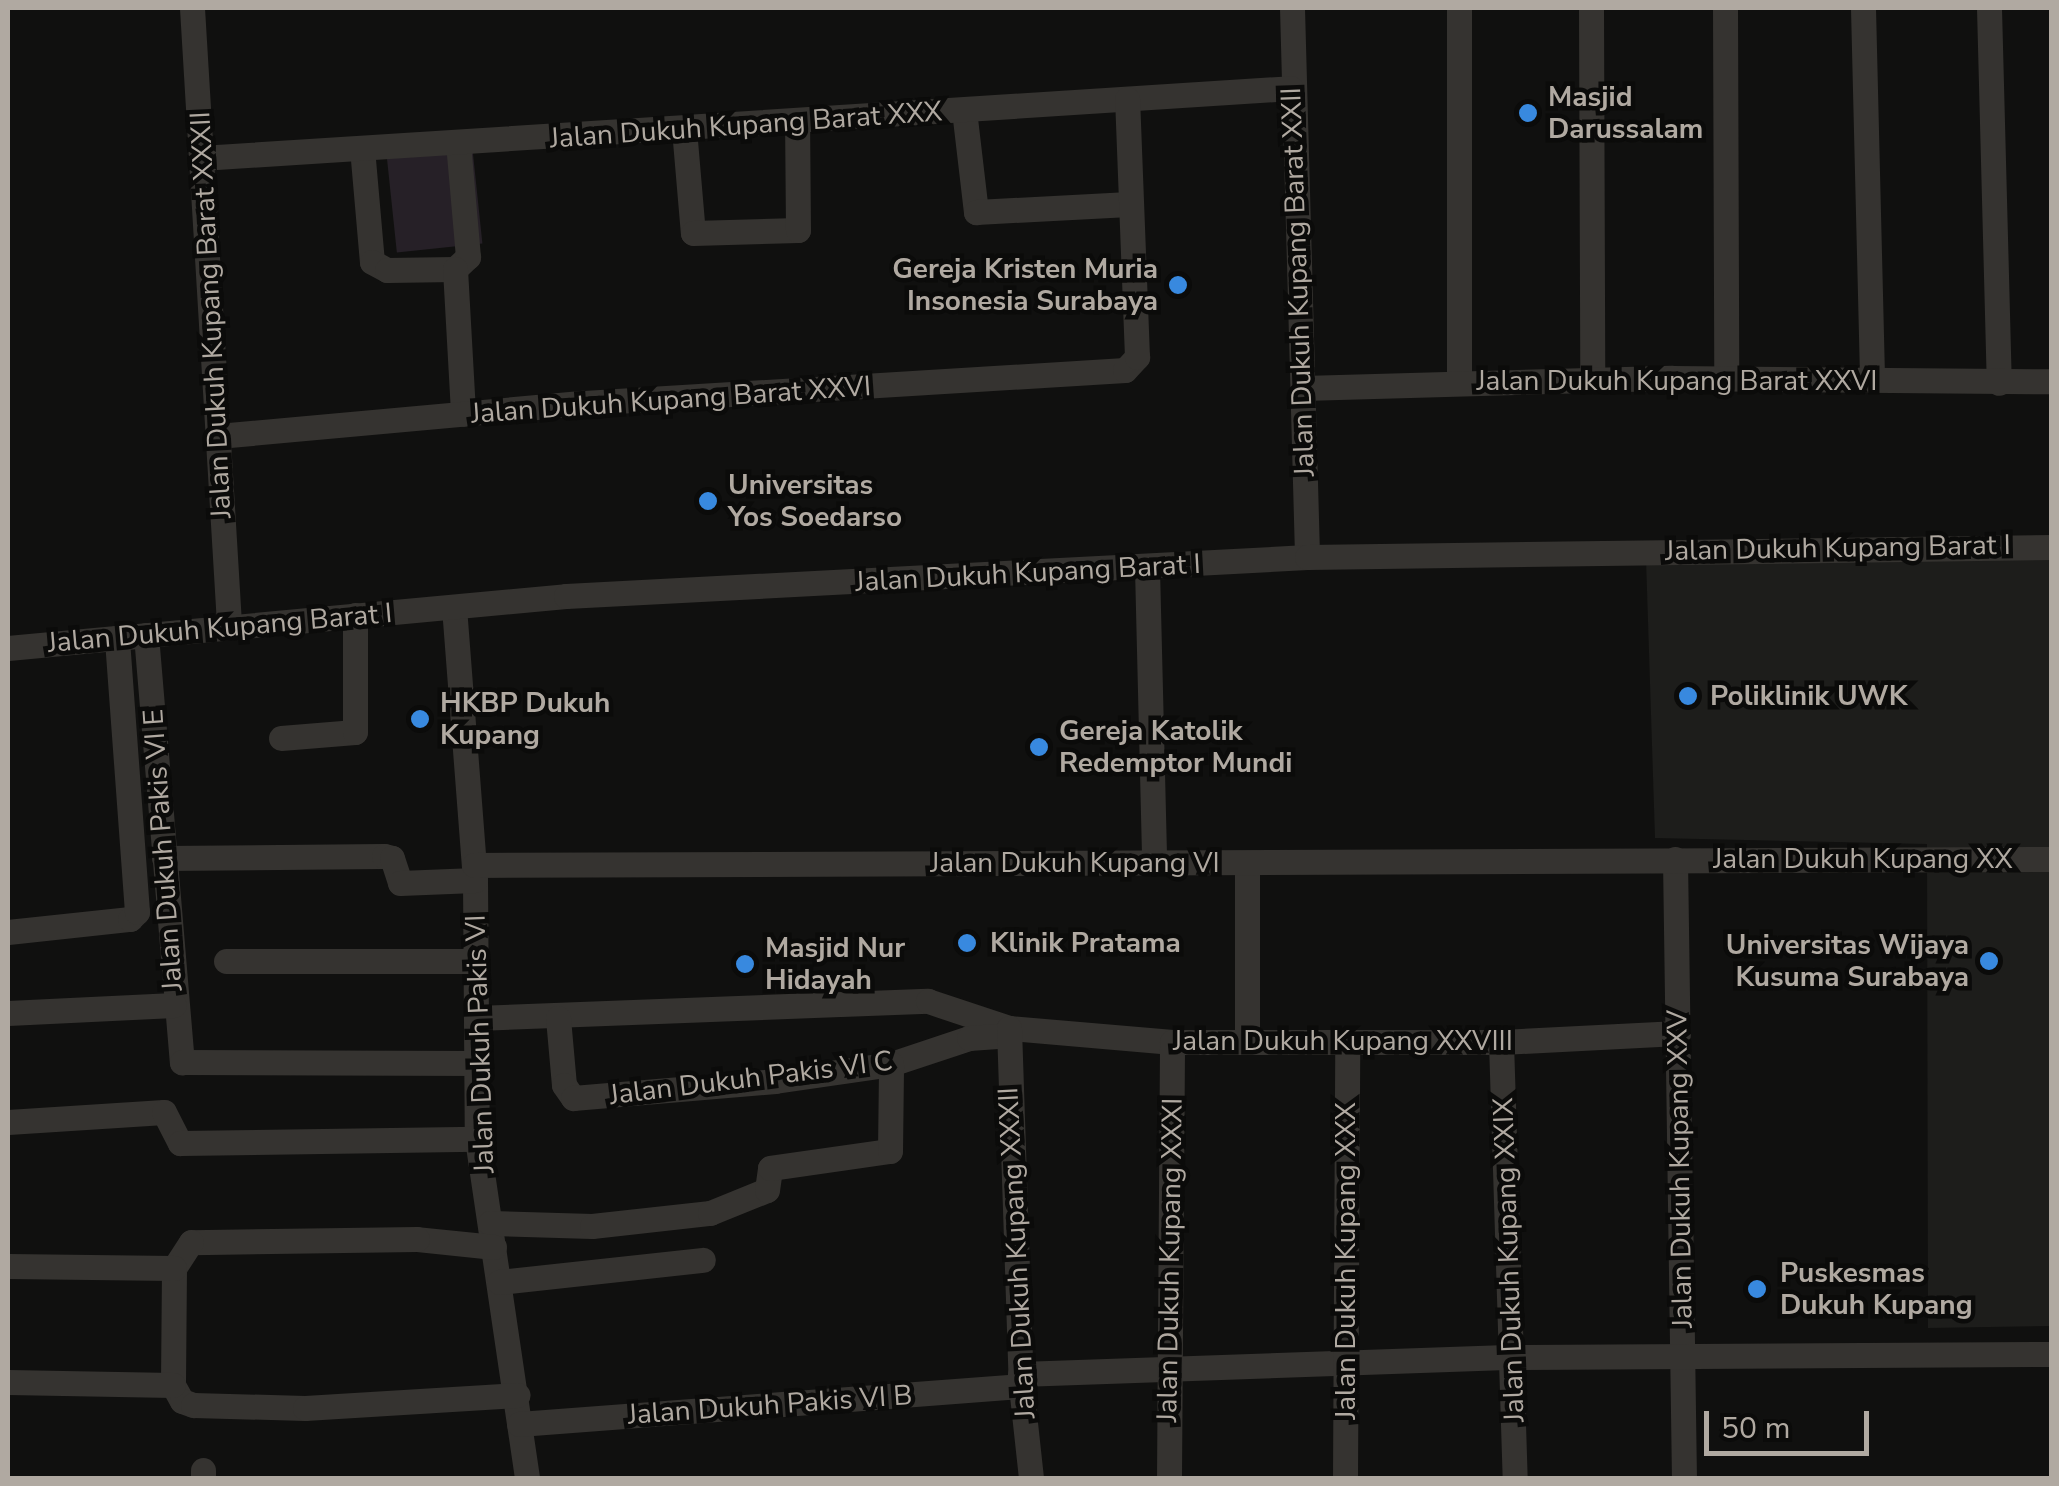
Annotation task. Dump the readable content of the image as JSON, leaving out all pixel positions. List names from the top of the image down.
{
  "streets": {
    "street": [
      "Jalan Dukuh Kupang Barat XXX",
      "Jalan Dukuh Kupang Barat XXII",
      "Jalan Dukuh Kupang Barat XXXII",
      "Jalan Dukuh Kupang Barat XXVI",
      "Jalan Dukuh Kupang Barat I",
      "Jalan Dukuh Pakis VI E",
      "Jalan Dukuh Kupang XX",
      "Jalan Dukuh Kupang VI",
      "Jalan Dukuh Kupang XXVIII",
      "Jalan Dukuh Pakis VI",
      "Jalan Dukuh Pakis VI C",
      "Jalan Dukuh Kupang XXV",
      "Jalan Dukuh Kupang XXXII",
      "Jalan Dukuh Kupang XXXI",
      "Jalan Dukuh Kupang XXIX",
      "Jalan Dukuh Kupang XXX",
      "Jalan Dukuh Pakis VI B"
    ]
  },
  "crossings": [
    ["Jalan Dukuh Kupang Barat XXX", "Jalan Dukuh Kupang Barat XXII"],
    ["Jalan Dukuh Kupang Barat XXX", "Jalan Dukuh Kupang Barat XXXII"],
    ["Jalan Dukuh Kupang Barat XXII", "Jalan Dukuh Kupang Barat XXVI"],
    ["Jalan Dukuh Kupang Barat XXII", "Jalan Dukuh Kupang Barat I"],
    ["Jalan Dukuh Kupang Barat XXXII", "Jalan Dukuh Kupang Barat XXVI"],
    ["Jalan Dukuh Kupang Barat XXXII", "Jalan Dukuh Kupang Barat I"],
    ["Jalan Dukuh Kupang Barat I", "Jalan Dukuh Pakis VI E"],
    ["Jalan Dukuh Kupang Barat I", "Jalan Dukuh Pakis VI"],
    ["Jalan Dukuh Pakis VI E", "Jalan Dukuh Kupang VI"],
    ["Jalan Dukuh Pakis VI E", "Jalan Dukuh Pakis VI"],
    ["Jalan Dukuh Kupang XX", "Jalan Dukuh Kupang VI"],
    ["Jalan Dukuh Kupang XX", "Jalan Dukuh Kupang XXV"],
    ["Jalan Dukuh Kupang VI", "Jalan Dukuh Pakis VI"],
    ["Jalan Dukuh Kupang VI", "Jalan Dukuh Kupang XXV"],
    ["Jalan Dukuh Kupang XXVIII", "Jalan Dukuh Pakis VI C"],
    ["Jalan Dukuh Kupang XXVIII", "Jalan Dukuh Kupang XXV"],
    ["Jalan Dukuh Kupang XXVIII", "Jalan Dukuh Kupang XXXII"],
    ["Jalan Dukuh Kupang XXVIII", "Jalan Dukuh Kupang XXXI"],
    ["Jalan Dukuh Kupang XXVIII", "Jalan Dukuh Kupang XXIX"],
    ["Jalan Dukuh Kupang XXVIII", "Jalan Dukuh Kupang XXX"],
    ["Jalan Dukuh Pakis VI", "Jalan Dukuh Pakis VI B"],
    ["Jalan Dukuh Pakis VI C", "Jalan Dukuh Kupang XXXII"],
    ["Jalan Dukuh Kupang XXV", "Jalan Dukuh Pakis VI B"],
    ["Jalan Dukuh Kupang XXXII", "Jalan Dukuh Pakis VI B"],
    ["Jalan Dukuh Kupang XXXI", "Jalan Dukuh Pakis VI B"],
    ["Jalan Dukuh Kupang XXIX", "Jalan Dukuh Pakis VI B"],
    ["Jalan Dukuh Kupang XXX", "Jalan Dukuh Pakis VI B"]
  ],
  "places": [
    "Masjid Darussalam",
    "Gereja Kristen Muria Insonesia Surabaya",
    "Universitas Yos Soedarso",
    "Poliklinik UWK",
    "HKBP Dukuh Kupang",
    "Gereja Katolik Redemptor Mundi",
    "Klinik Pratama",
    "Universitas Wijaya Kusuma Surabaya",
    "Masjid Nur Hidayah",
    "Puskesmas Dukuh Kupang"
  ],
  "scale_bar": "50 m"
}
